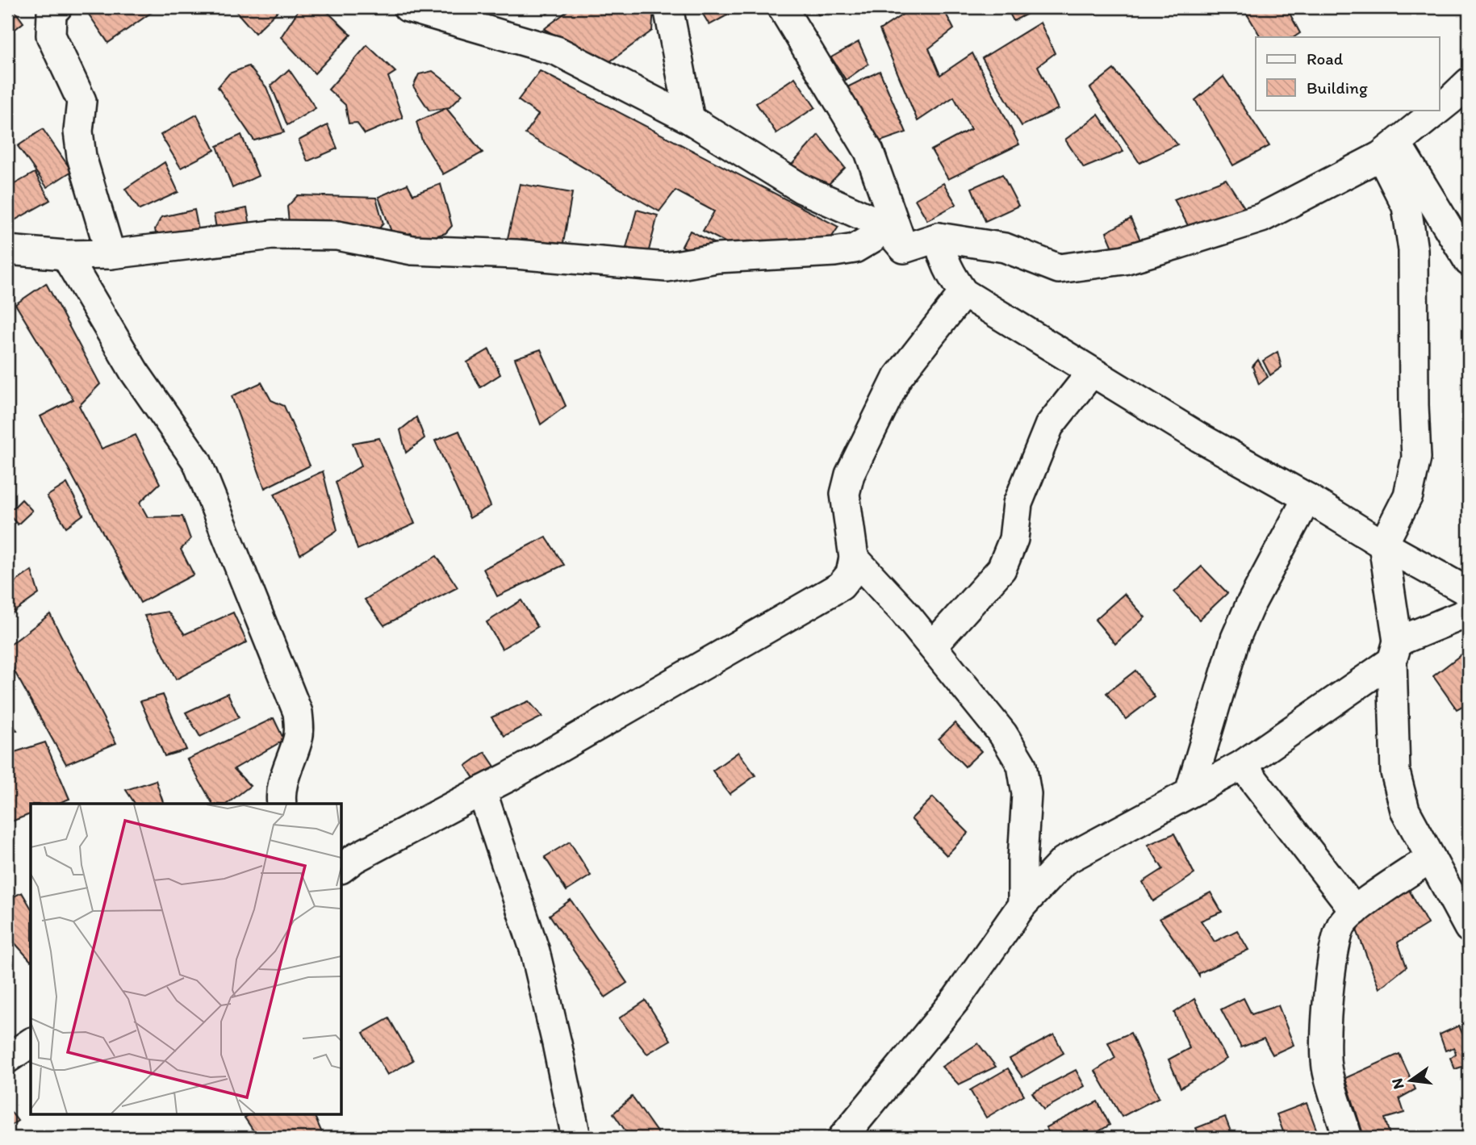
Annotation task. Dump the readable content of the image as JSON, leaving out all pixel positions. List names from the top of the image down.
{
  "legend": ["Road", "Building"],
  "north": "left"
}
